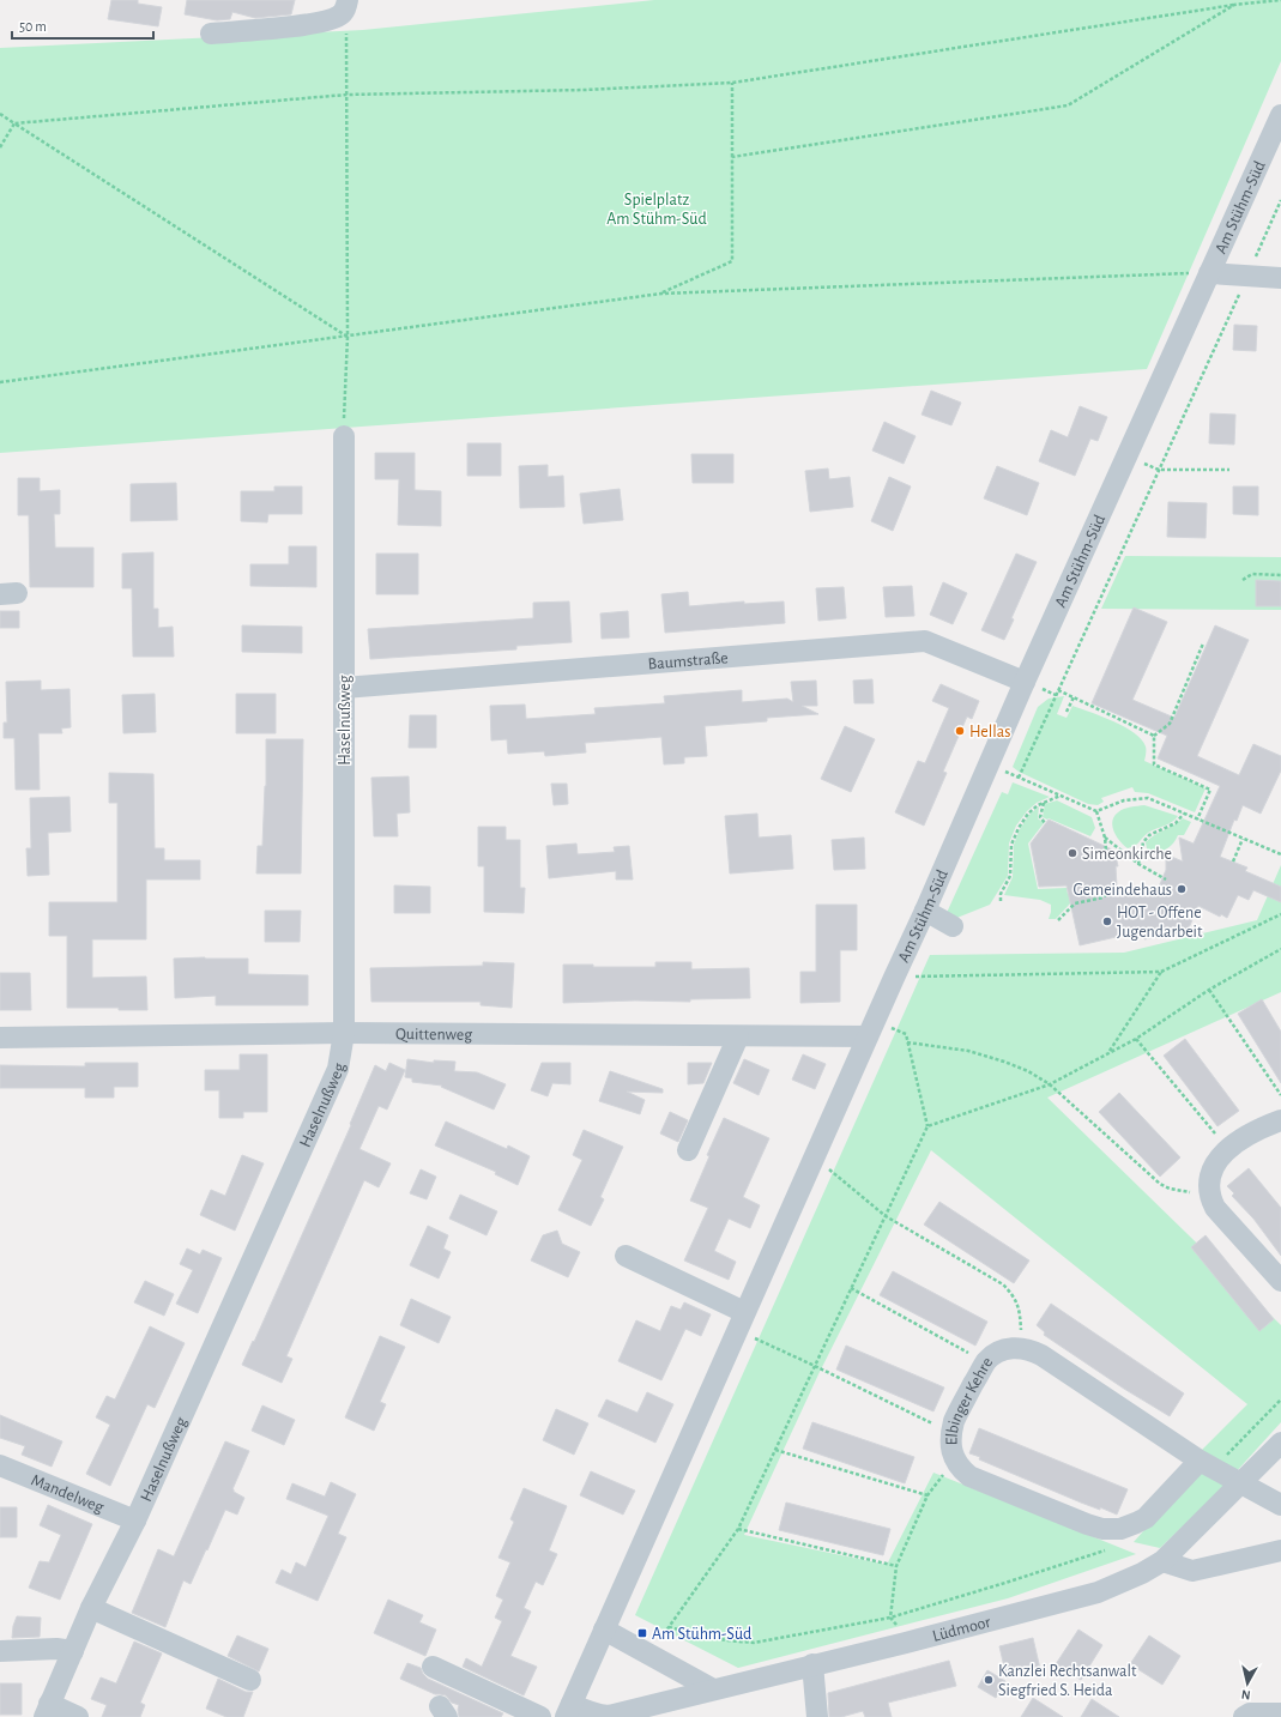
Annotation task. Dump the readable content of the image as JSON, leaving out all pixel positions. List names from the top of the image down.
{
  "streets": {
    "street": [
      "Am Stühm-Süd",
      "Baumstraße",
      "Haselnußweg",
      "Quittenweg",
      "Elbinger Kehre",
      "Mandelweg",
      "Lüdmoor"
    ]
  },
  "crossings": [
    ["Am Stühm-Süd", "Baumstraße"],
    ["Am Stühm-Süd", "Quittenweg"],
    ["Am Stühm-Süd", "Lüdmoor"],
    ["Baumstraße", "Haselnußweg"],
    ["Haselnußweg", "Quittenweg"],
    ["Haselnußweg", "Mandelweg"],
    ["Elbinger Kehre", "Lüdmoor"]
  ],
  "parks": ["Spielplatz Am Stühm-Süd"],
  "places": {
    "other": [
      "Hellas",
      "Simeonkirche",
      "Gemeindehaus",
      "HOT - Offene Jugendarbeit",
      "Kanzlei Rechtsanwalt Siegfried S. Heida"
    ],
    "transit": ["Am Stühm-Süd"]
  },
  "scale_bar": "50 m",
  "north": "bottom"
}
